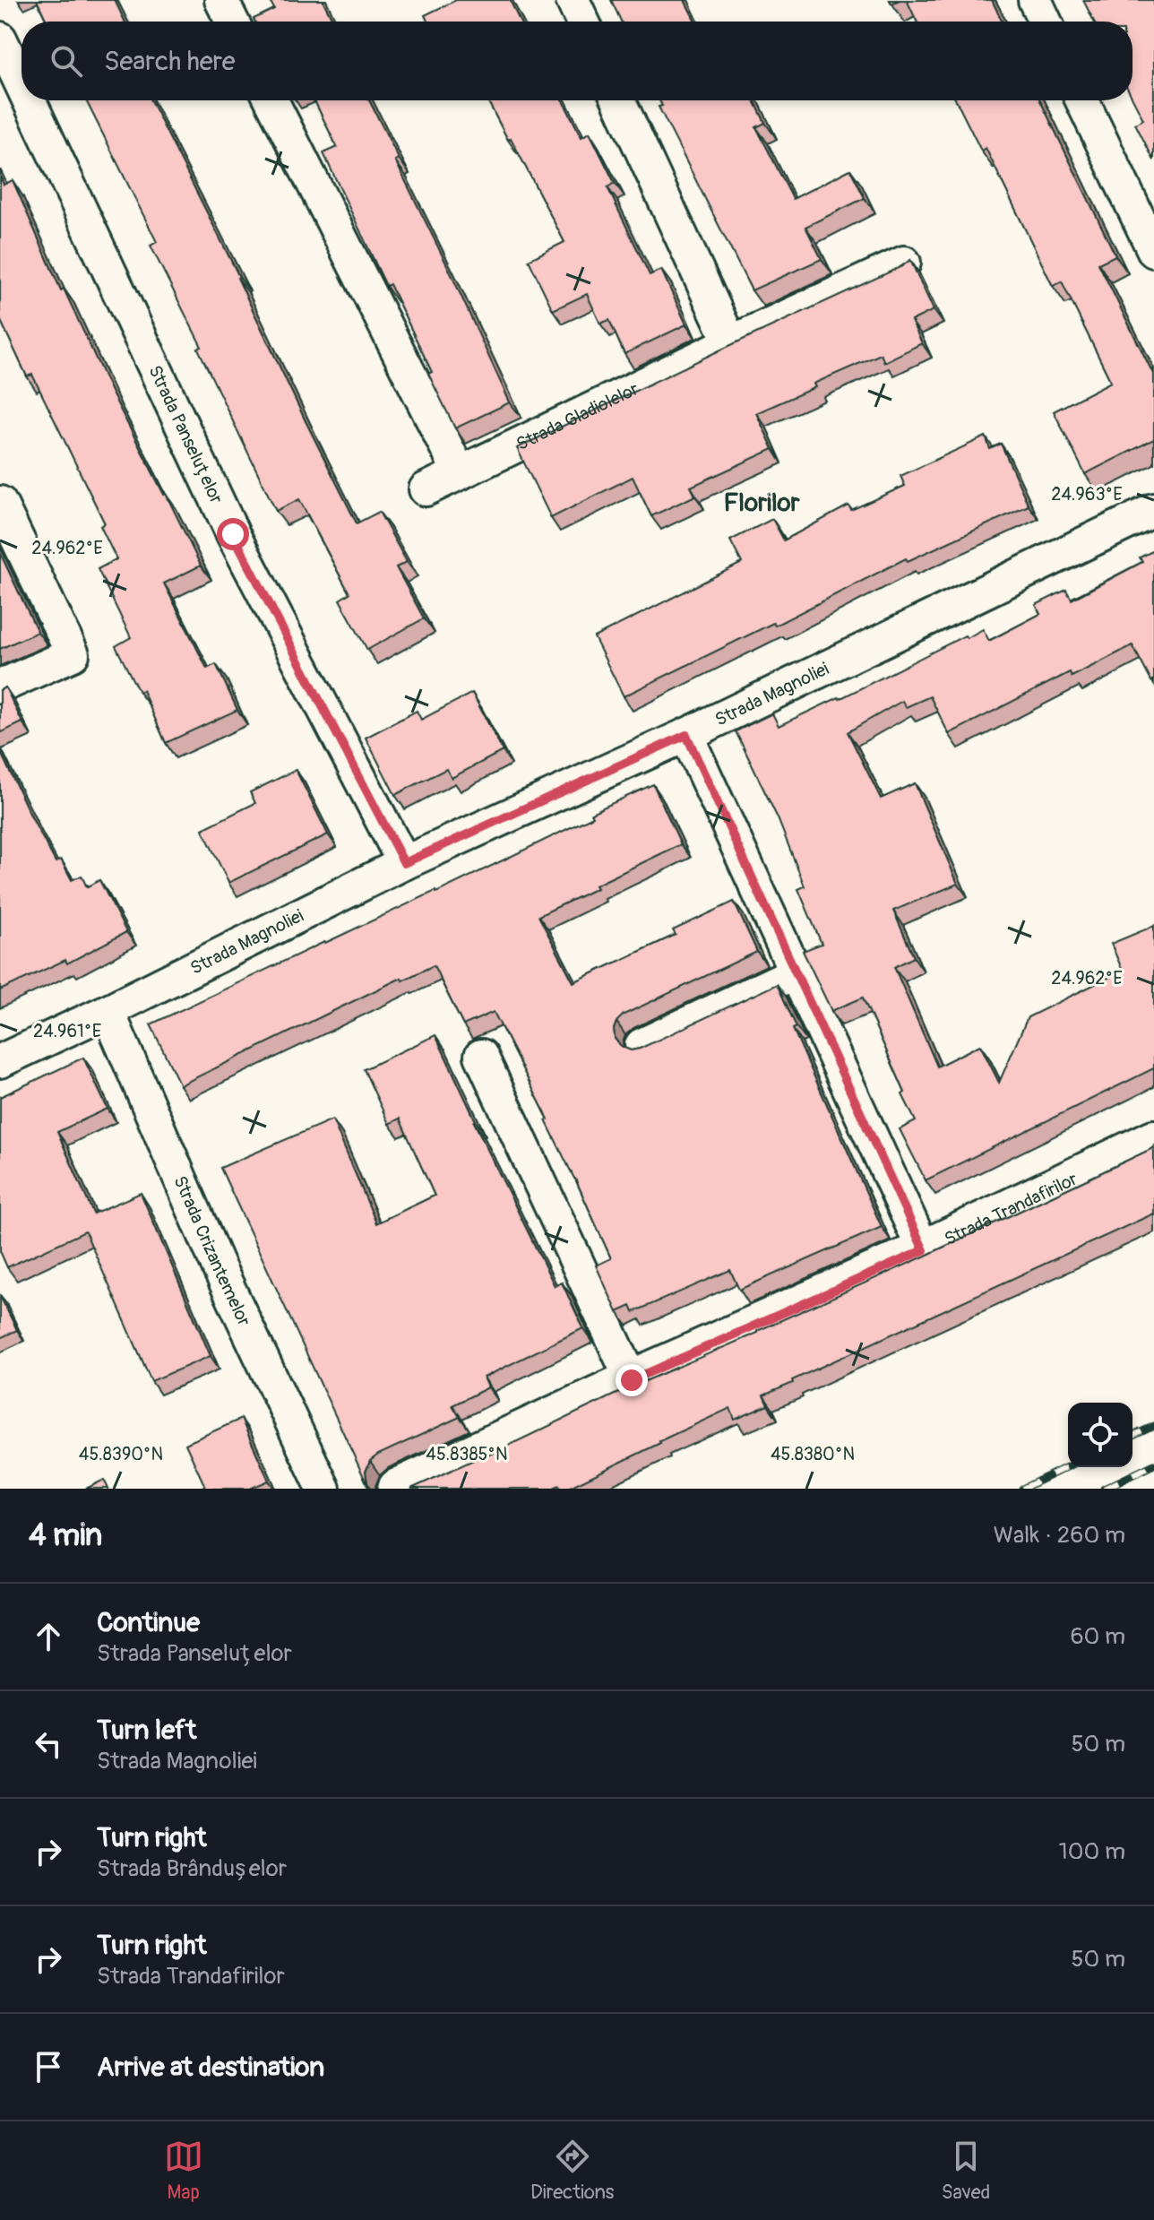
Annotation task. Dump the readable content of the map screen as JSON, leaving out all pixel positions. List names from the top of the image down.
{
  "streets": {
    "street": [
      "Strada Gladiolelor",
      "Strada Panseluțelor",
      "Strada Magnoliei",
      "Strada Trandafirilor",
      "Strada Crizantemelor"
    ]
  },
  "crossings": [
    ["Strada Panseluțelor", "Strada Magnoliei"],
    ["Strada Magnoliei", "Strada Crizantemelor"]
  ],
  "districts": ["Florilor"],
  "page": {
    "search": "Search here",
    "heading": ["4 min", "Walk · 260 m"],
    "list": [
      ["Continue", "Strada Panseluțelor", "60 m"],
      ["Turn left", "Strada Magnoliei", "50 m"],
      ["Turn right", "Strada Brândușelor", "100 m"],
      ["Turn right", "Strada Trandafirilor", "50 m"],
      "Arrive at destination"
    ],
    "nav": ["Map", "Directions", "Saved"]
  },
  "coordinates": [
    "24.963°E",
    "24.962°E",
    "24.961°E",
    "45.8390°N",
    "45.8385°N",
    "45.8380°N"
  ]
}
